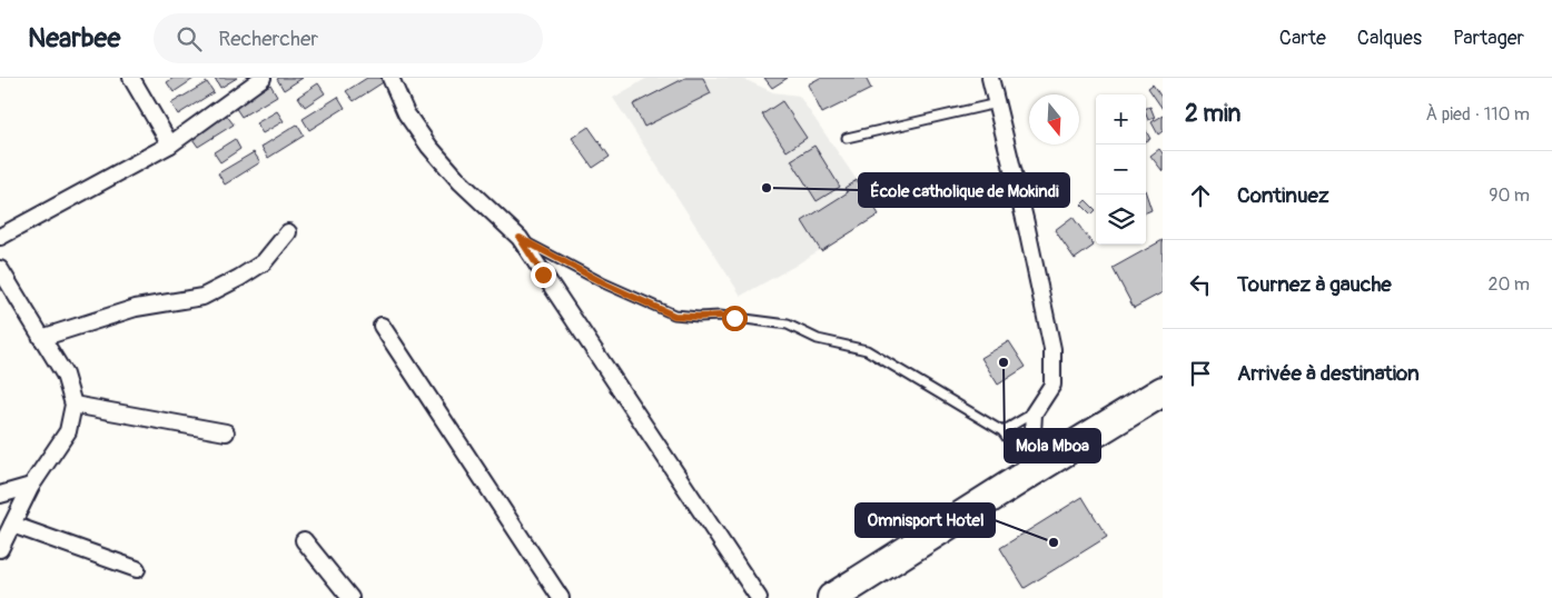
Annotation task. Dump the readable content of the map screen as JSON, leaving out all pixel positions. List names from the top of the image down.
{
  "places": ["École catholique de Mokindi", "Mola Mboa", "Omnisport Hotel"],
  "north": "bottom",
  "page": {
    "header": "Nearbee",
    "search": "Rechercher",
    "nav": ["Carte", "Calques", "Partager"],
    "heading": ["2 min", "À pied · 110 m"],
    "map_buttons": ["+", "−"],
    "list": [
      ["Continuez", "90 m"],
      ["Tournez à gauche", "20 m"],
      "Arrivée à destination"
    ]
  }
}
